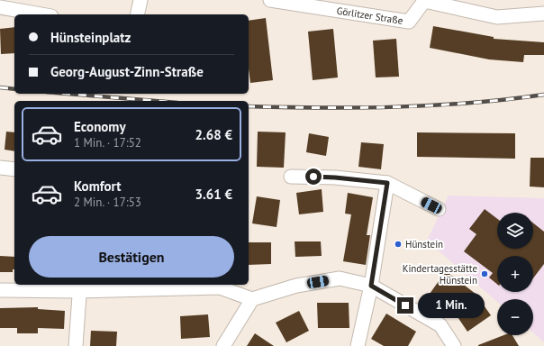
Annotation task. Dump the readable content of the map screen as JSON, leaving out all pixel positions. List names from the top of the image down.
{
  "streets": {
    "street": ["Görlitzer Straße"]
  },
  "places": ["Hünstein", "Kindertagesstätte Hünstein"],
  "page": {
    "banner": ["Hünsteinplatz", "Georg-August-Zinn-Straße"],
    "list": [
      {
        "name": "Economy",
        "note": "1 Min. · 17:52",
        "value": "2.68 €"
      },
      {
        "name": "Komfort",
        "note": "2 Min. · 17:53",
        "value": "3.61 €"
      }
    ],
    "map_buttons": ["+", "−"],
    "buttons": "Bestätigen",
    "bubble": "1 Min."
  }
}
